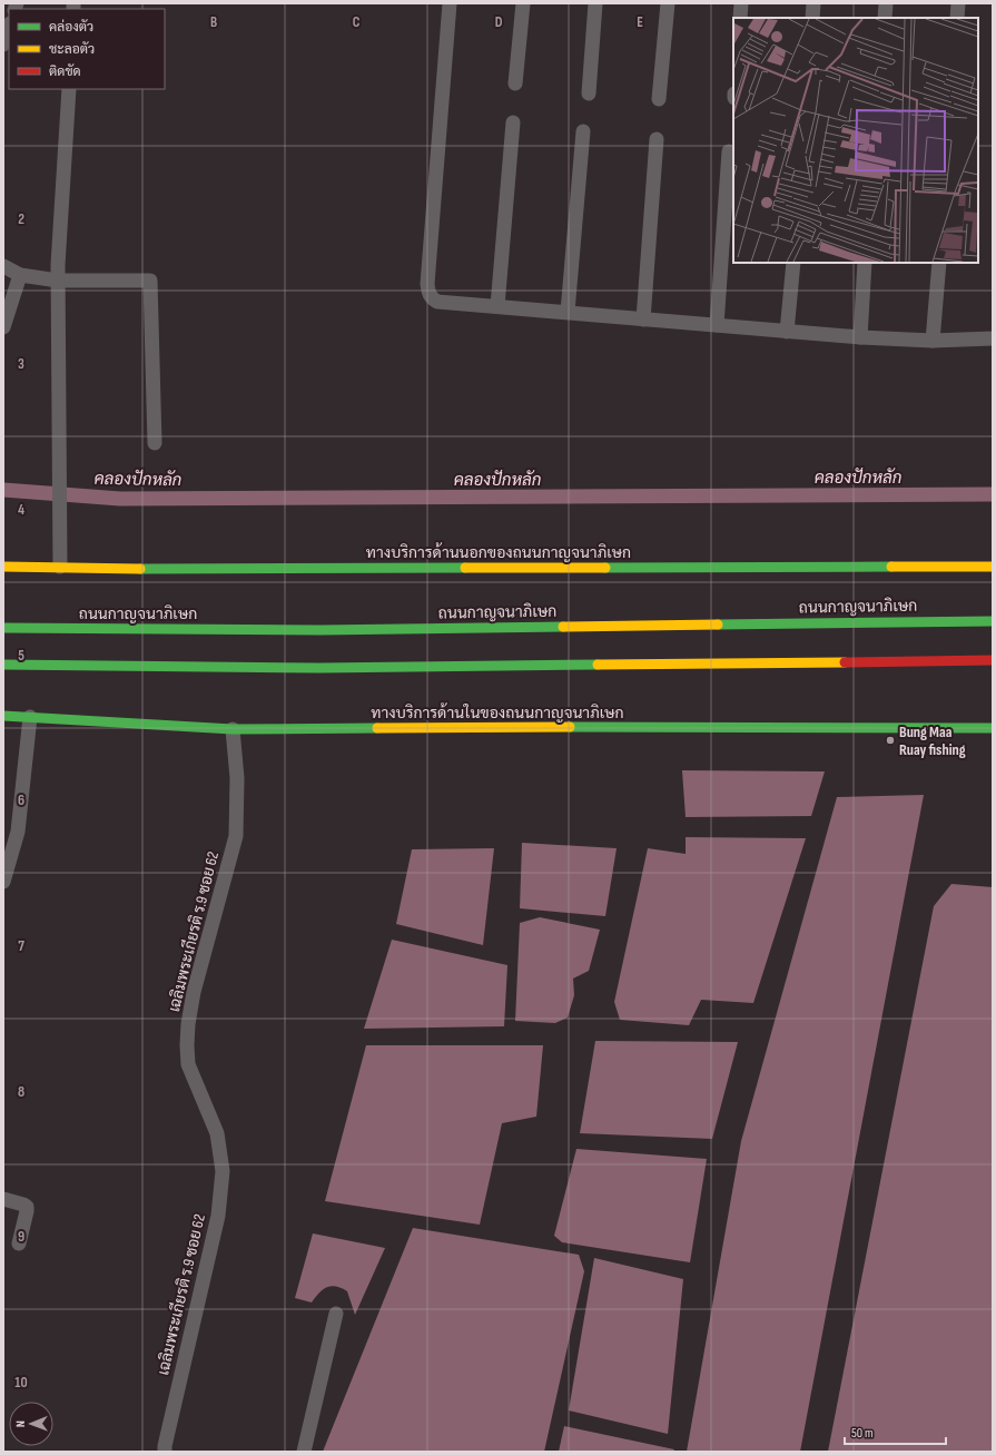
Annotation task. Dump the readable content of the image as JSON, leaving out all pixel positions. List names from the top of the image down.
{
  "streets": {
    "main road": ["ทางบริการด้านนอกของถนนกาญจนาภิเษก", "ถนนกาญจนาภิเษก", "ทางบริการด้านในของถนนกาญจนาภิเษก"],
    "street": ["เฉลิมพระเกียรติ ร.9 ซอย 62"]
  },
  "crossings": [
    ["ทางบริการด้านในของถนนกาญจนาภิเษก", "เฉลิมพระเกียรติ ร.9 ซอย 62"]
  ],
  "water": ["คลองปักหลัก"],
  "places": ["Bung Maa Ruay fishing"],
  "legend": ["คล่องตัว", "ชะลอตัว", "ติดขัด"],
  "scale_bar": "50 m",
  "north": "left",
  "grid": {
    "columns": [
      "B",
      "C",
      "D",
      "E"
    ],
    "rows": [
      "2",
      "3",
      "4",
      "5",
      "6",
      "7",
      "8",
      "9",
      "10"
    ]
  }
}
